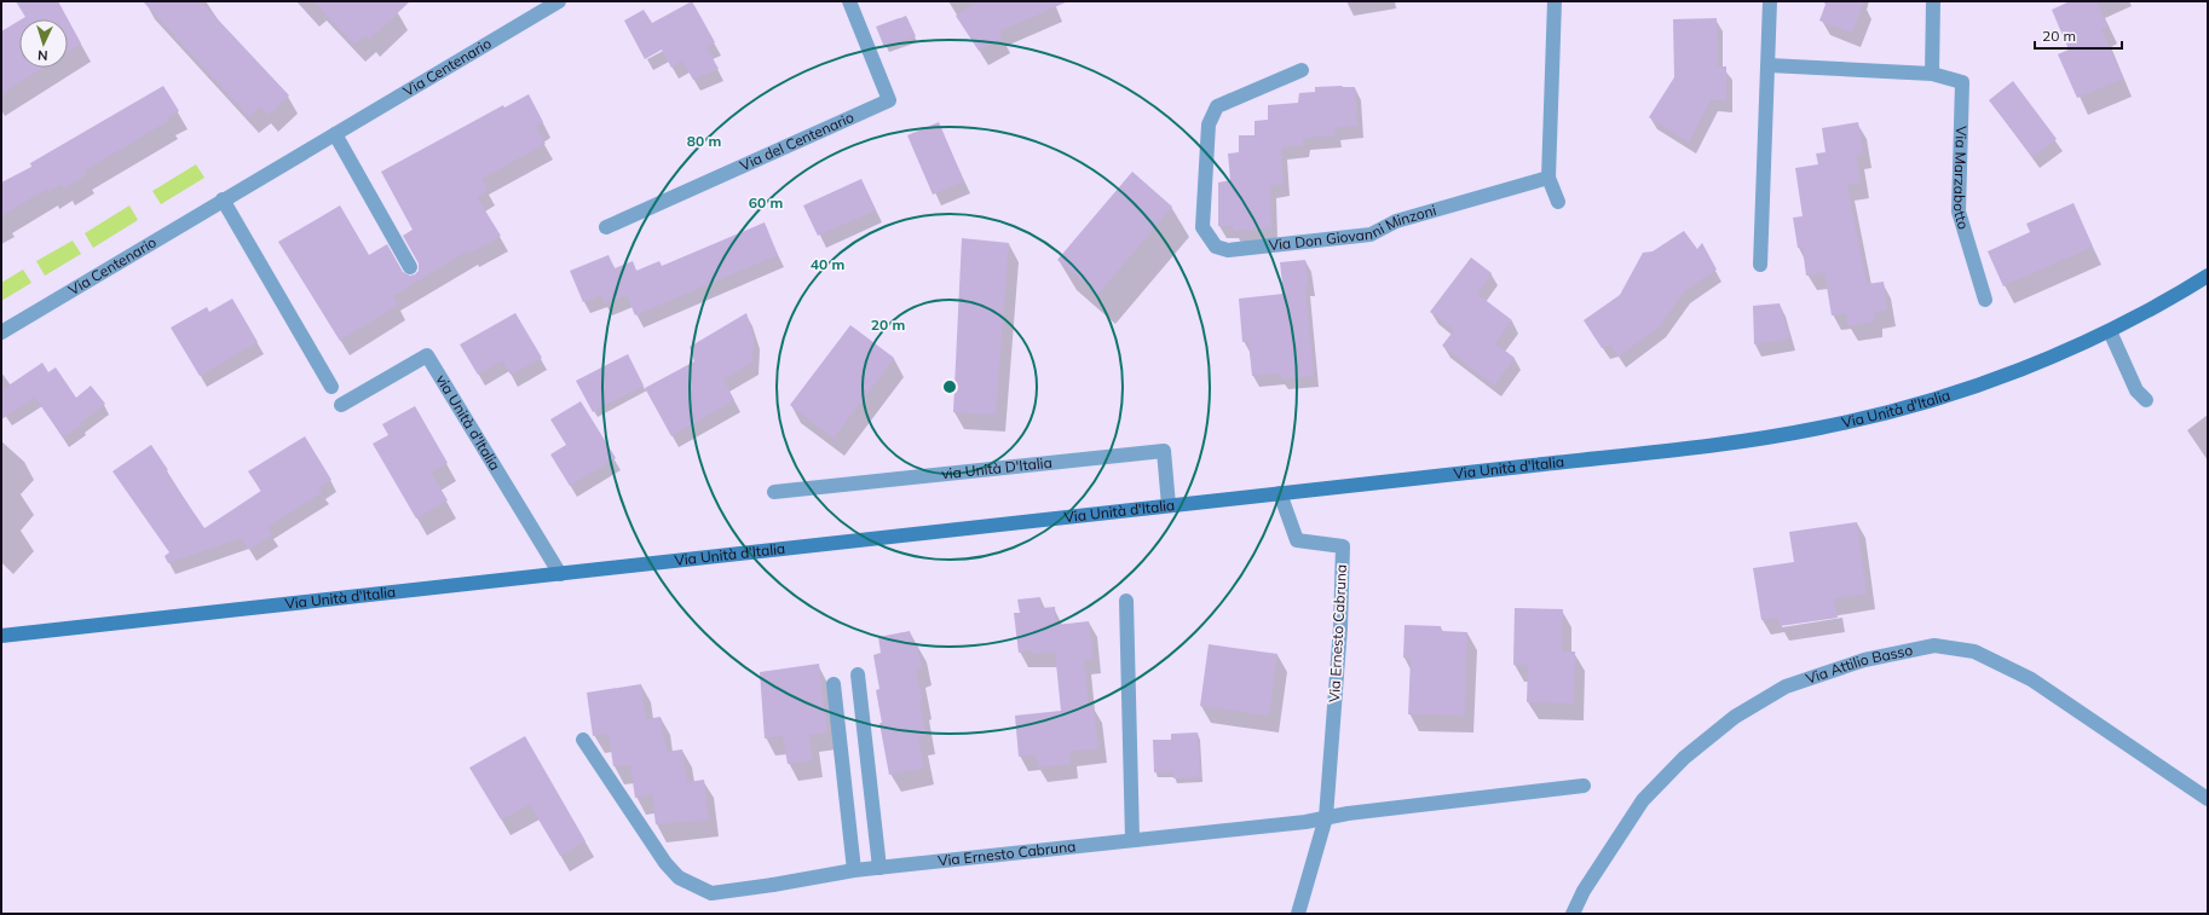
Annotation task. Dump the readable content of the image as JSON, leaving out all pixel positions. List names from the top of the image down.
{
  "streets": {
    "street": [
      "Via Centenario",
      "Via del Centenario",
      "Via Marzabotto",
      "Via Don Giovanni Minzoni",
      "Via Unità d'Italia",
      "via Unità d'Italia",
      "via Unità D'Italia",
      "Via Ernesto Cabruna",
      "Via Attilio Basso"
    ]
  },
  "crossings": [
    ["Via Unità d'Italia", "via Unità d'Italia"],
    ["Via Unità d'Italia", "via Unità D'Italia"],
    ["Via Unità d'Italia", "Via Ernesto Cabruna"]
  ],
  "scale_bar": "20 m",
  "north": "bottom",
  "rings": [
    "80 m",
    "60 m",
    "40 m",
    "20 m"
  ]
}
